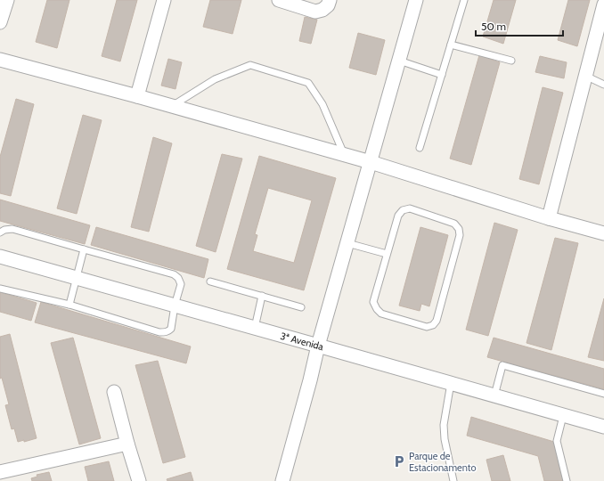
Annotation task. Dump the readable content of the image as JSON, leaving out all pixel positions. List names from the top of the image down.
{
  "streets": {
    "street": ["3ª Avenida"]
  },
  "places": {
    "parking": ["Parque de Estacionamento"]
  },
  "scale_bar": "50 m"
}
